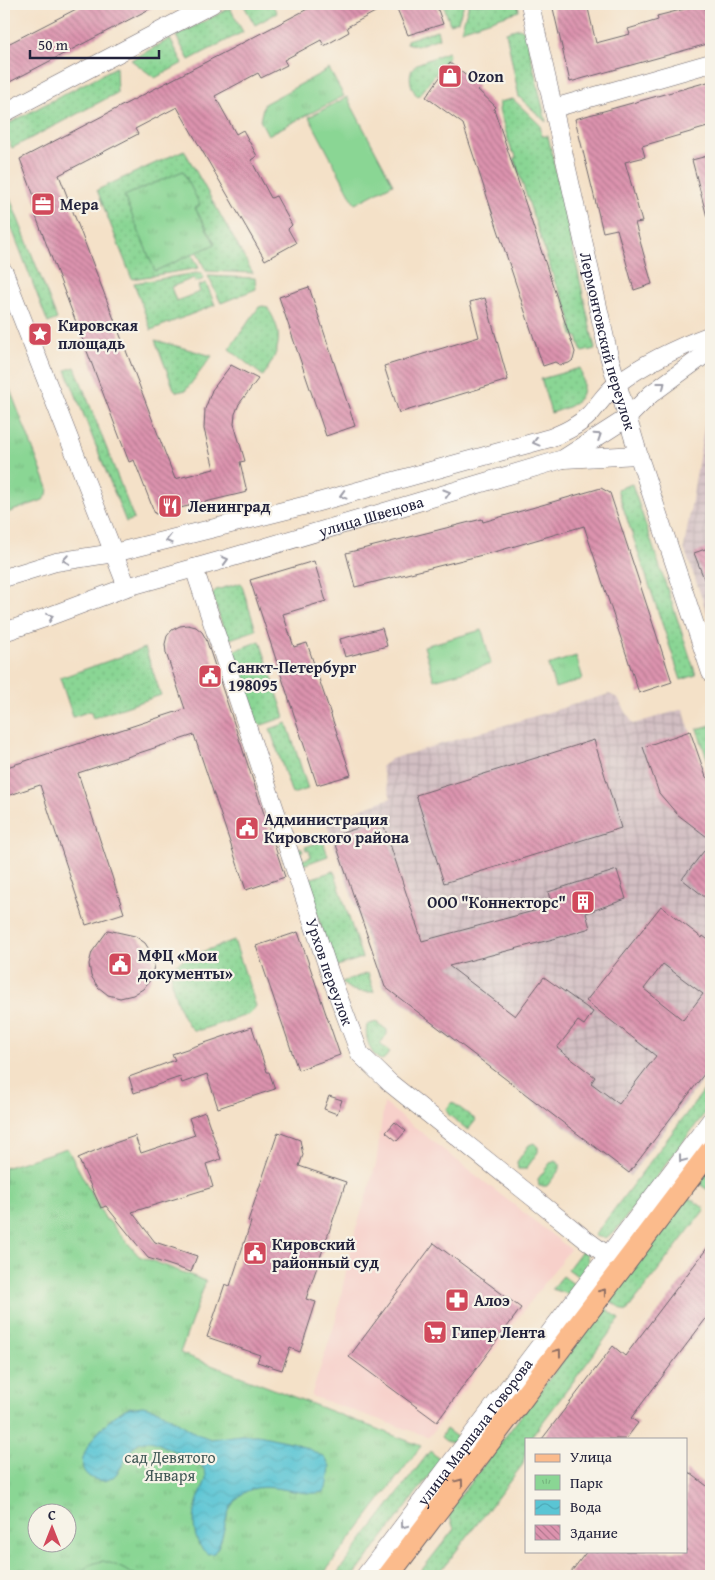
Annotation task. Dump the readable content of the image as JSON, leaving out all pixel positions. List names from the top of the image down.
{
  "streets": {
    "main road": ["улица Маршала Говорова"],
    "street": ["Лермонтовский переулок", "улица Швецова", "Урхов переулок"]
  },
  "crossings": [
    ["Лермонтовский переулок", "улица Швецова"],
    ["улица Швецова", "Урхов переулок"],
    ["Урхов переулок", "улица Маршала Говорова"]
  ],
  "parks": ["сад Девятого Января"],
  "places": {
    "shop": ["Ozon"],
    "office": ["Мера"],
    "place": ["Кировская площадь"],
    "restaurant": ["Ленинград"],
    "public building": [
      "Санкт-Петербург 198095",
      "Администрация Кировского района",
      "МФЦ «Мои документы»",
      "Кировский районный суд"
    ],
    "building": ["ООО \"Коннекторс\""],
    "pharmacy": ["Алоэ"],
    "supermarket": ["Гипер Лента"]
  },
  "legend": [
    "Улица",
    "Парк",
    "Вода",
    "Здание"
  ],
  "scale_bar": "50 m",
  "north": "top"
}
